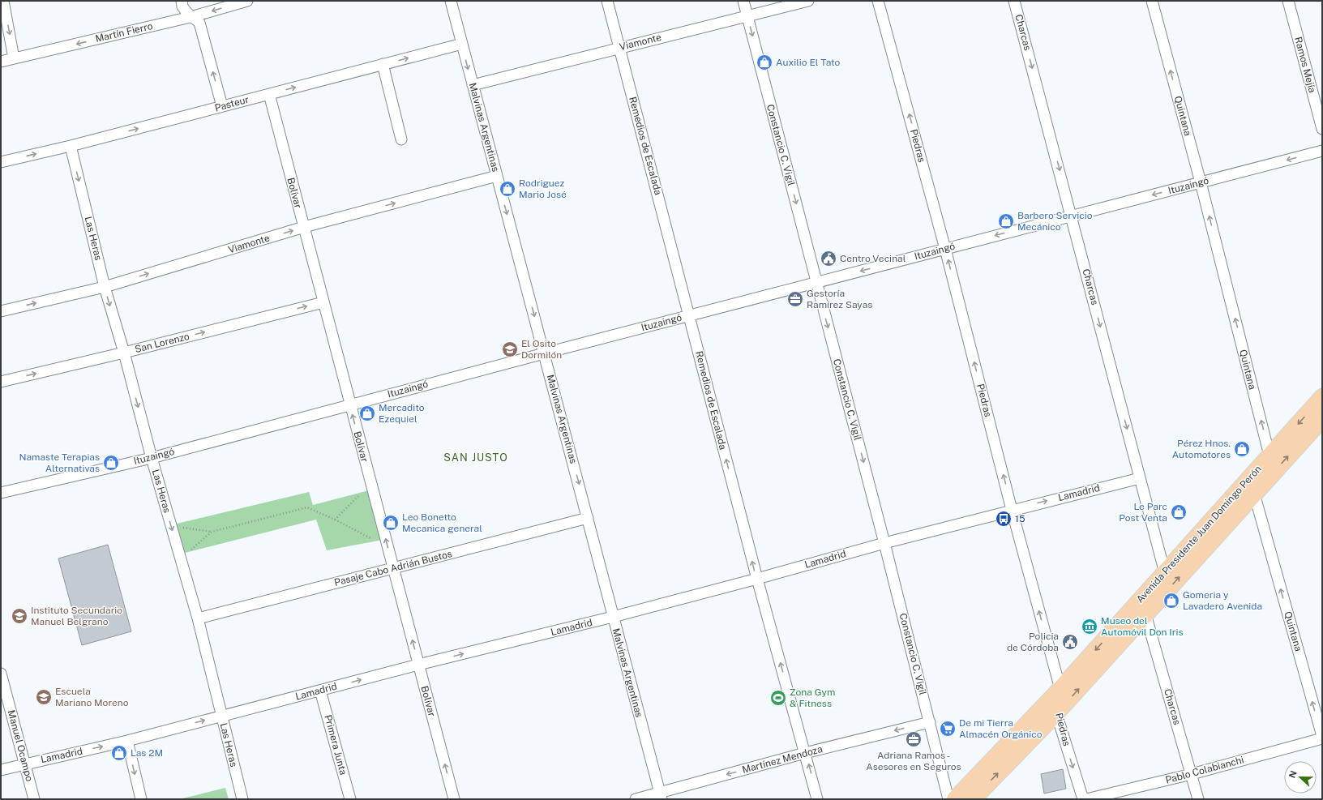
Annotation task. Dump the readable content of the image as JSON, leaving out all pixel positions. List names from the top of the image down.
{
  "streets": {
    "main road": ["Avenida Presidente Juan Domingo Perón"],
    "street": [
      "Martín Fierro",
      "Charcas",
      "Viamonte",
      "Ramos Mejía",
      "Pasteur",
      "Quintana",
      "Malvinas Argentinas",
      "Constancio C. Vigil",
      "Remedios de Escalada",
      "Piedras",
      "Ituzaingó",
      "Bolívar",
      "Las Heras",
      "San Lorenzo",
      "Lamadrid",
      "Pasaje Cabo Adrián Bustos",
      "Primera Junta",
      "Manuel Ocampo",
      "Martínez Mendoza",
      "Pablo Colabianchi"
    ]
  },
  "crossings": [
    ["Charcas", "Ituzaingó"],
    ["Charcas", "Lamadrid"],
    ["Charcas", "Avenida Presidente Juan Domingo Perón"],
    ["Charcas", "Pablo Colabianchi"],
    ["Viamonte", "Malvinas Argentinas"],
    ["Viamonte", "Constancio C. Vigil"],
    ["Viamonte", "Remedios de Escalada"],
    ["Viamonte", "Bolívar"],
    ["Viamonte", "Las Heras"],
    ["Pasteur", "Malvinas Argentinas"],
    ["Pasteur", "Bolívar"],
    ["Pasteur", "Las Heras"],
    ["Quintana", "Ituzaingó"],
    ["Quintana", "Avenida Presidente Juan Domingo Perón"],
    ["Malvinas Argentinas", "Ituzaingó"],
    ["Malvinas Argentinas", "Lamadrid"],
    ["Malvinas Argentinas", "Pasaje Cabo Adrián Bustos"],
    ["Malvinas Argentinas", "Martínez Mendoza"],
    ["Constancio C. Vigil", "Ituzaingó"],
    ["Constancio C. Vigil", "Lamadrid"],
    ["Constancio C. Vigil", "Martínez Mendoza"],
    ["Remedios de Escalada", "Ituzaingó"],
    ["Remedios de Escalada", "Lamadrid"],
    ["Remedios de Escalada", "Martínez Mendoza"],
    ["Piedras", "Ituzaingó"],
    ["Piedras", "Lamadrid"],
    ["Piedras", "Avenida Presidente Juan Domingo Perón"],
    ["Ituzaingó", "Bolívar"],
    ["Ituzaingó", "Las Heras"],
    ["Bolívar", "San Lorenzo"],
    ["Bolívar", "Lamadrid"],
    ["Bolívar", "Pasaje Cabo Adrián Bustos"],
    ["Las Heras", "San Lorenzo"],
    ["Las Heras", "Lamadrid"],
    ["Las Heras", "Pasaje Cabo Adrián Bustos"],
    ["Lamadrid", "Primera Junta"],
    ["Lamadrid", "Manuel Ocampo"]
  ],
  "one_way": [
    "Martín Fierro",
    "Charcas",
    "Viamonte",
    "Pasteur",
    "Quintana",
    "Malvinas Argentinas",
    "Constancio C. Vigil",
    "Remedios de Escalada",
    "Ituzaingó",
    "Bolívar",
    "Las Heras",
    "San Lorenzo",
    "Lamadrid",
    "Martínez Mendoza"
  ],
  "districts": ["SAN JUSTO"],
  "places": {
    "shop": [
      "Auxilio El Tato",
      "Rodriguez Mario José",
      "Barbero Servicio Mecánico",
      "Mercadito Ezequiel",
      "Pérez Hnos. Automotores",
      "Namaste Terapias Alternativas",
      "Le Parc Post Venta",
      "Leo Bonetto Mecanica general",
      "Gomeria y Lavadero Avenida",
      "Las 2M"
    ],
    "public building": ["Centro Vecinal", "Policia de Córdoba"],
    "office": ["Gestoría Ramírez Sayas", "Adriana Ramos - Asesores en Seguros"],
    "school or university": ["El Osito Dormilón", "Instituto Secundario Manuel Belgrano", "Escuela Mariano Moreno"],
    "bus stop": ["15"],
    "museum": ["Museo del Automóvil Don Iris"],
    "sports": ["Zona Gym & Fitness"],
    "supermarket": ["De mi Tierra Almacén Orgánico"]
  },
  "north": "left"
}
